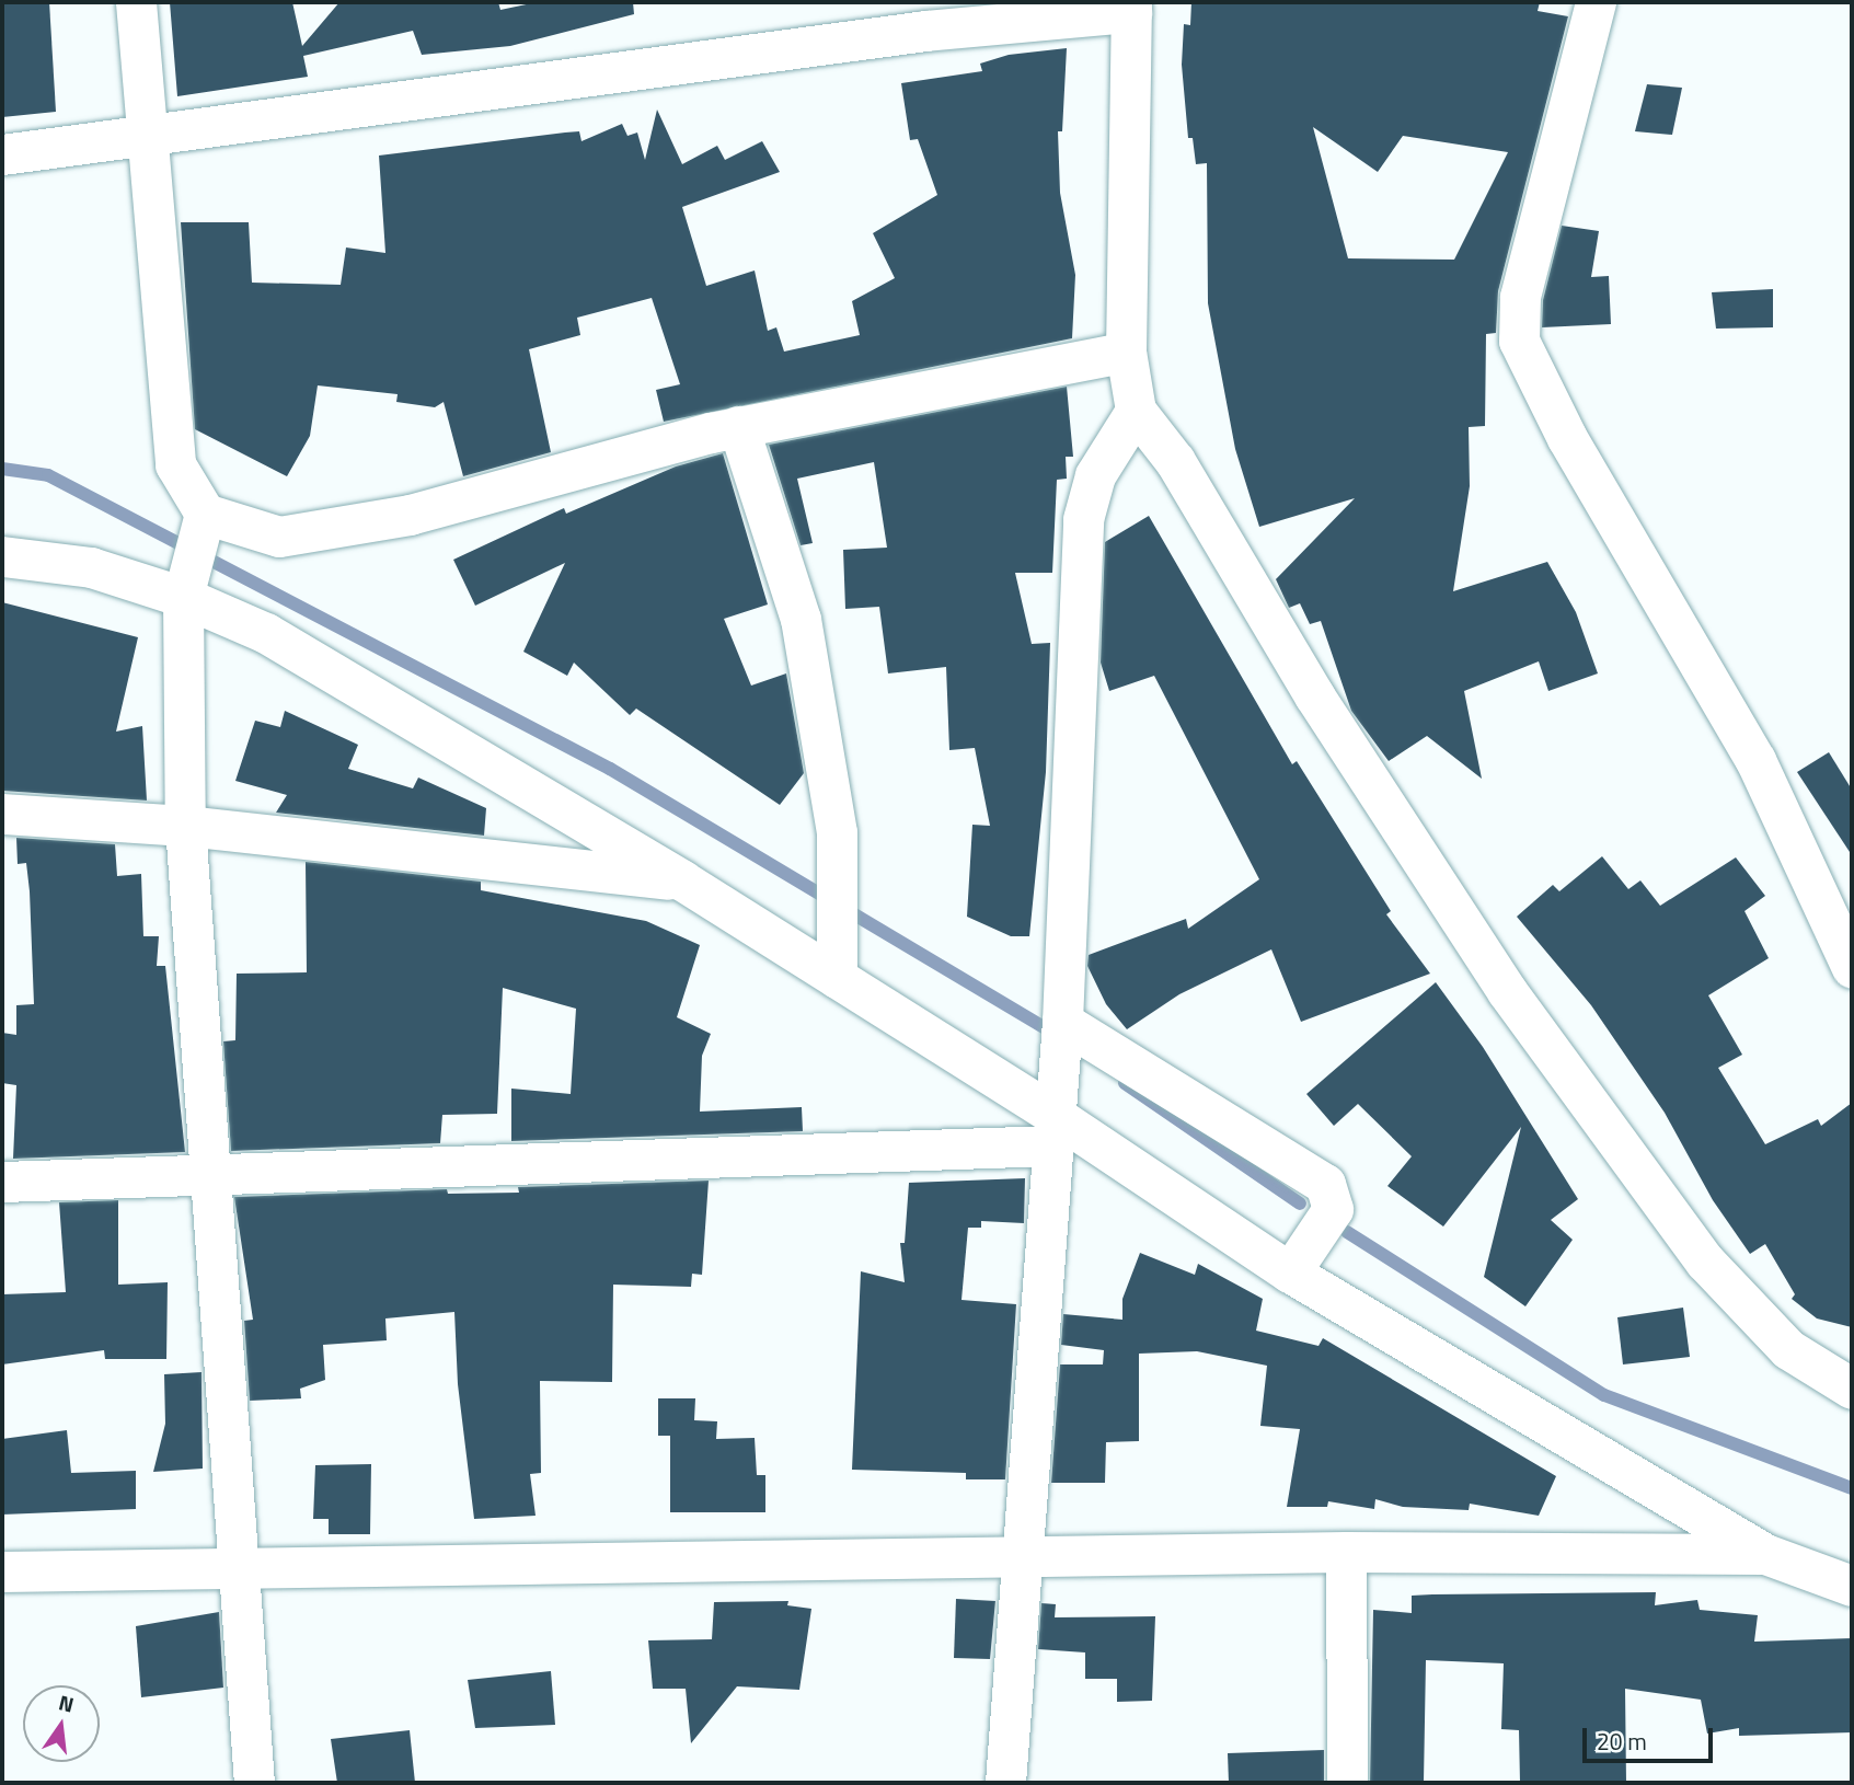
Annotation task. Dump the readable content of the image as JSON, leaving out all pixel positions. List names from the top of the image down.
{
  "scale_bar": "20 m",
  "north": "top"
}
